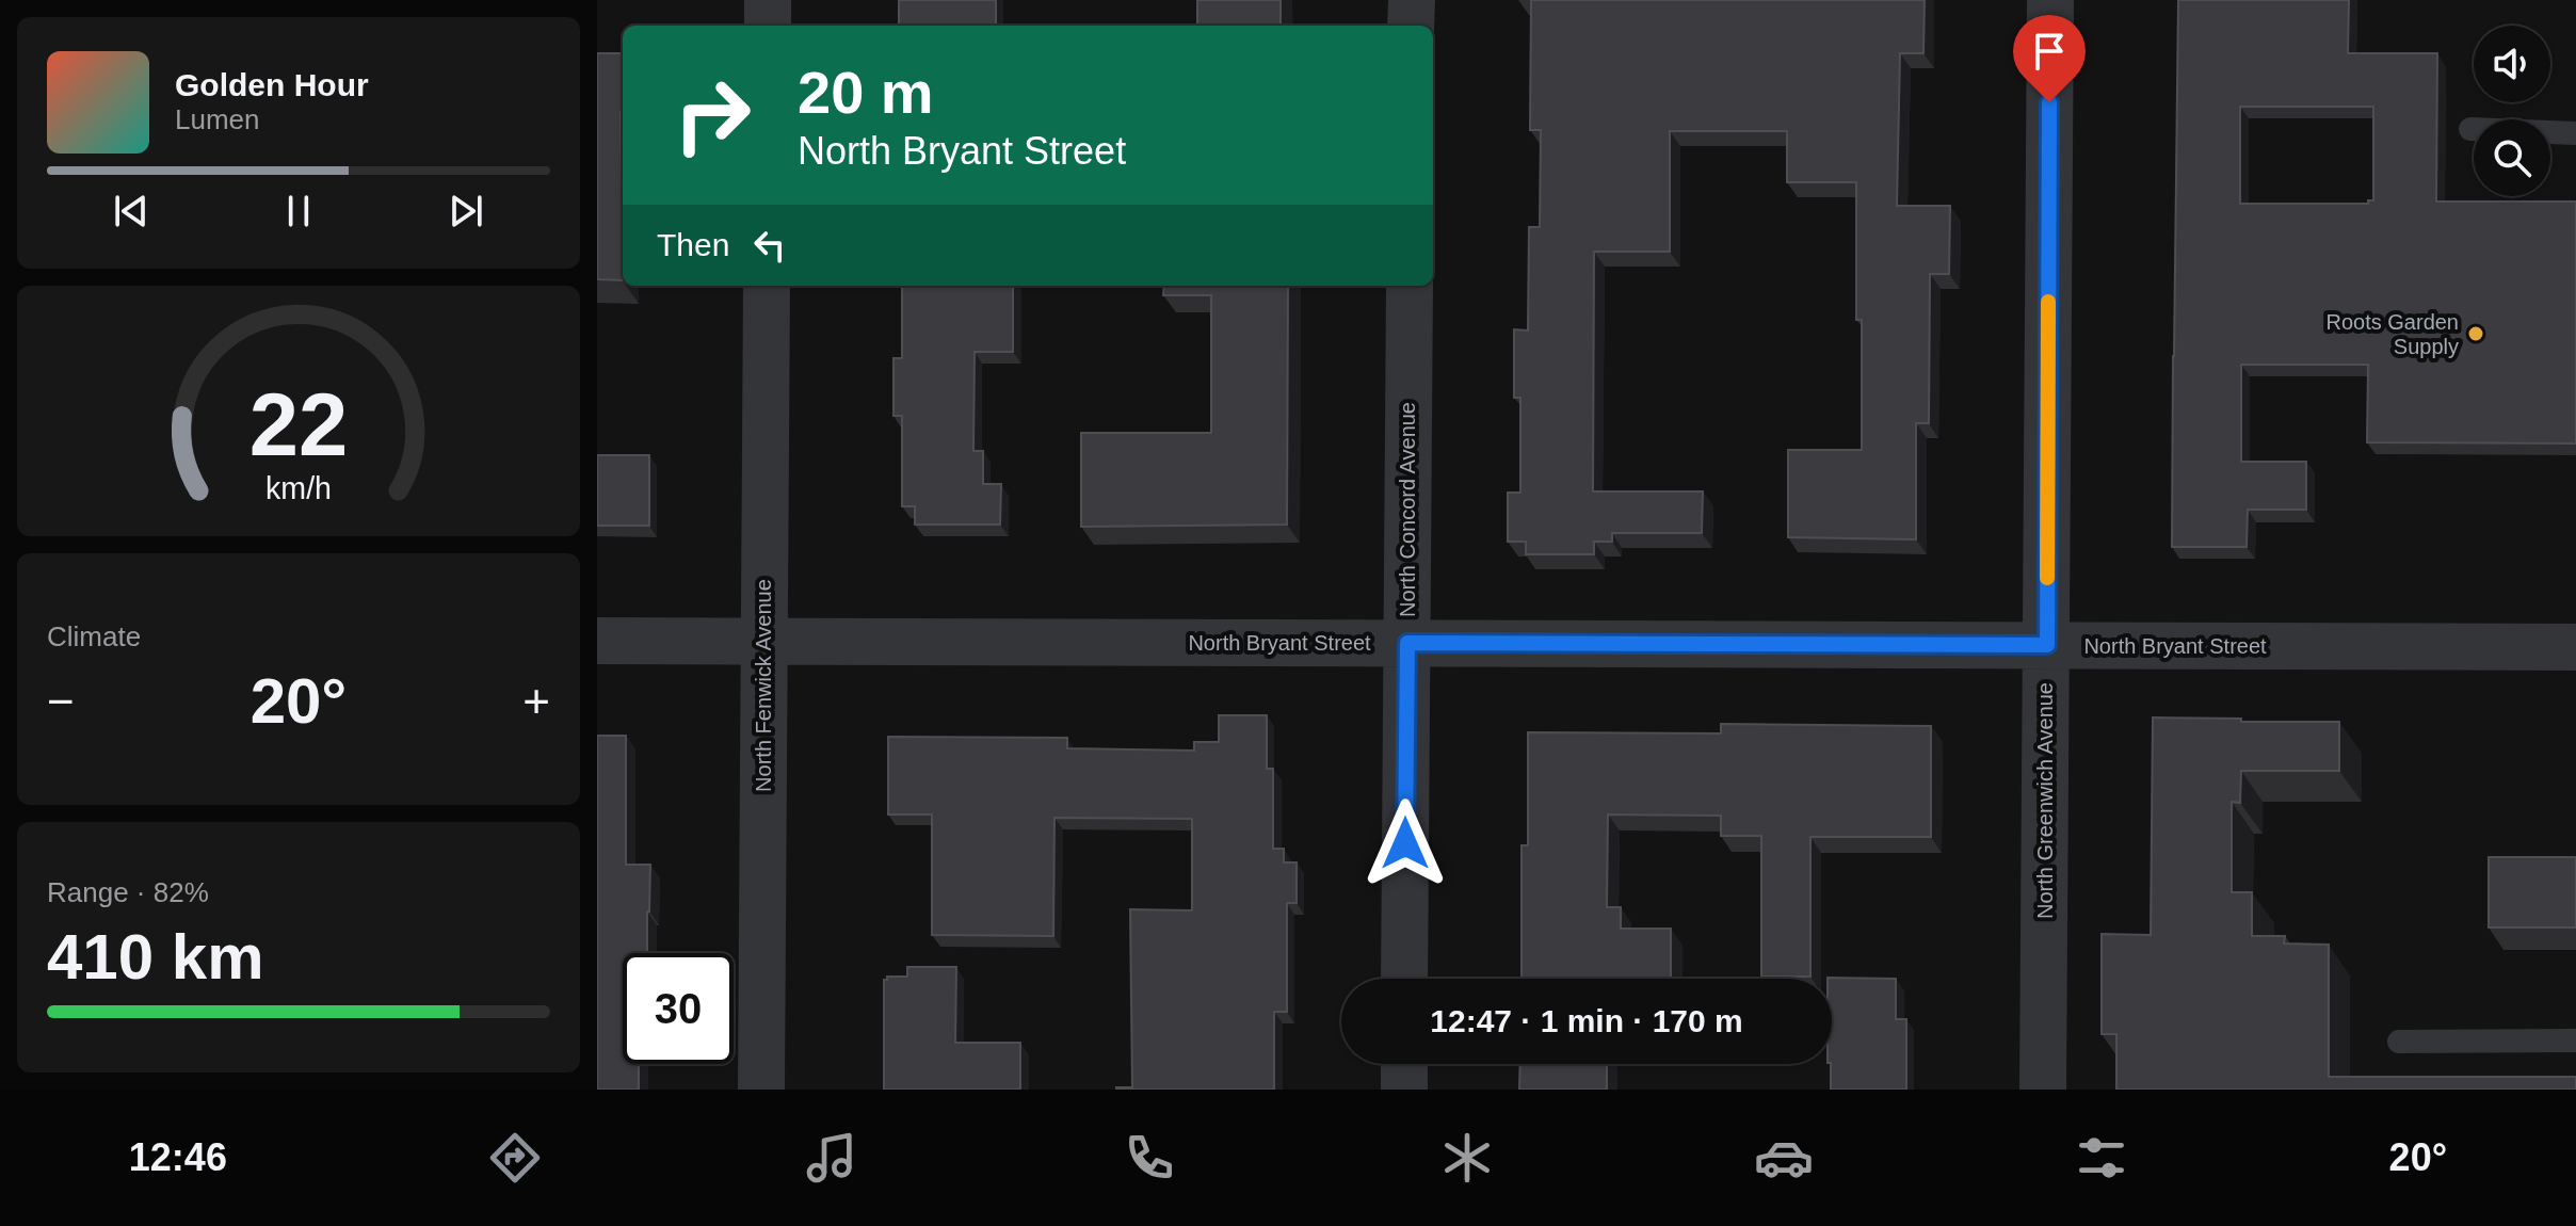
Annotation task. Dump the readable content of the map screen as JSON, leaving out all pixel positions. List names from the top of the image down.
{
  "streets": {
    "street": [
      "North Concord Avenue",
      "North Bryant Street",
      "North Fenwick Avenue",
      "North Greenwich Avenue"
    ]
  },
  "crossings": [
    ["North Concord Avenue", "North Bryant Street"],
    ["North Bryant Street", "North Fenwick Avenue"],
    ["North Bryant Street", "North Greenwich Avenue"]
  ],
  "places": ["Roots Garden Supply"],
  "page": {
    "turn": ["20 m", "North Bryant Street"],
    "song": ["Golden Hour", "Lumen"],
    "then": "Then",
    "tile": [
      "Climate",
      ["Range · 82%", "410 km"]
    ],
    "heat": ["−", "20°", "+"],
    "limit": "30",
    "trip": "12:47 · 1 min · 170 m",
    "tabs": ["12:46", "20°"],
    "gauge": ["22", "km/h"]
  }
}
